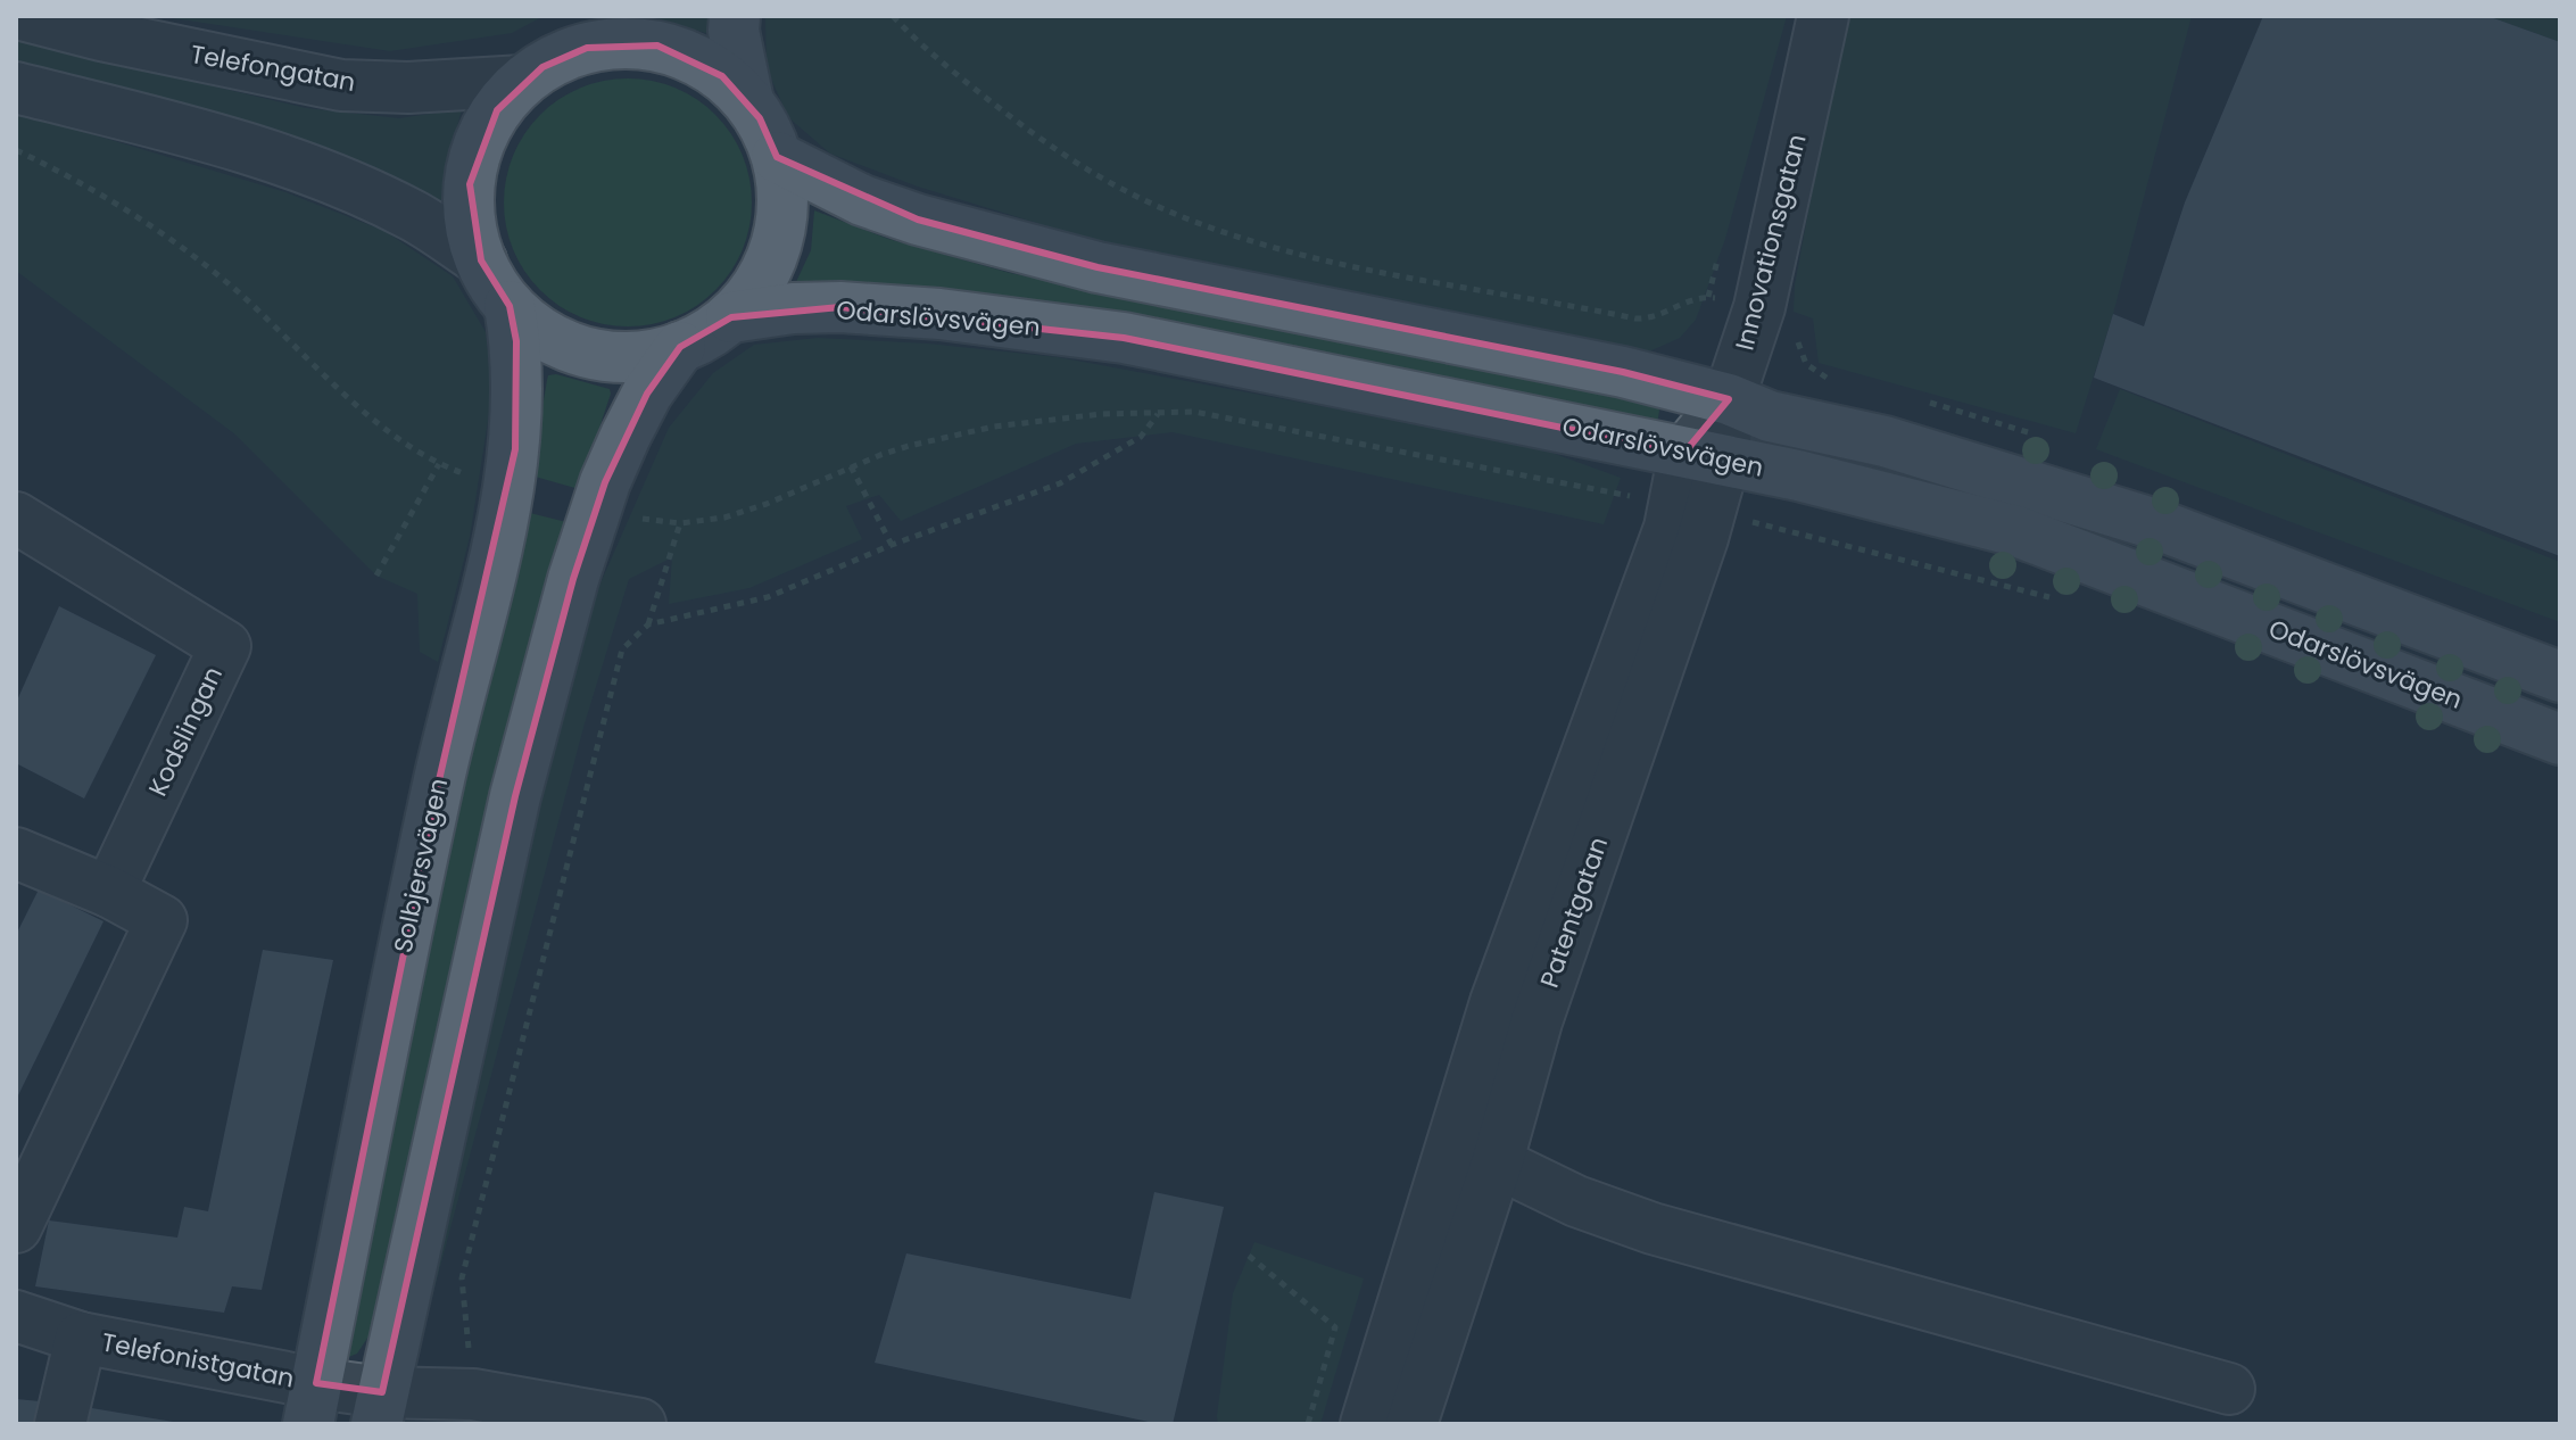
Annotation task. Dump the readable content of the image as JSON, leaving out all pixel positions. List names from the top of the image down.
{
  "streets": {
    "main road": ["Odarslövsvägen", "Solbjersvägen"],
    "street": [
      "Telefongatan",
      "Innovationsgatan",
      "Kodslingan",
      "Patentgatan",
      "Telefonistgatan"
    ]
  },
  "crossings": [
    ["Telefongatan", "Odarslövsvägen"],
    ["Telefongatan", "Solbjersvägen"],
    ["Innovationsgatan", "Odarslövsvägen"],
    ["Innovationsgatan", "Patentgatan"],
    ["Odarslövsvägen", "Solbjersvägen"],
    ["Odarslövsvägen", "Patentgatan"],
    ["Solbjersvägen", "Telefonistgatan"]
  ]
}
